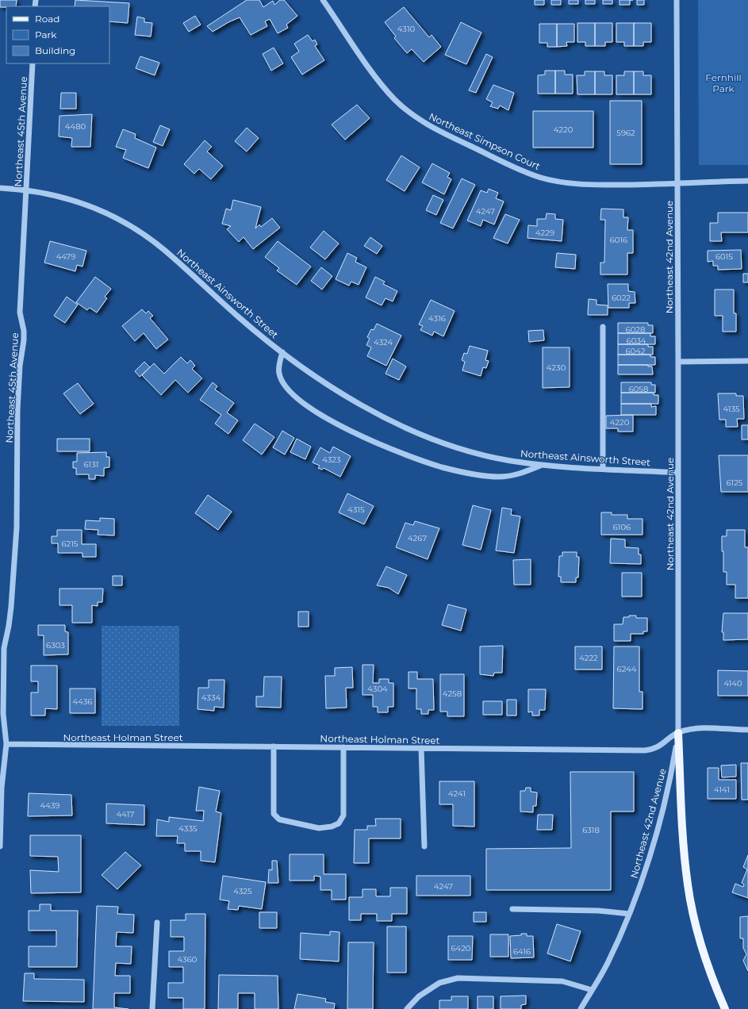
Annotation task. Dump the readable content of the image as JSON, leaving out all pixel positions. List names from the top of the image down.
{
  "streets": {
    "street": [
      "Northeast 45th Avenue",
      "Northeast Simpson Court",
      "Northeast 42nd Avenue",
      "Northeast Ainsworth Street",
      "Northeast Holman Street"
    ]
  },
  "crossings": [
    ["Northeast 45th Avenue", "Northeast Ainsworth Street"],
    ["Northeast 45th Avenue", "Northeast Holman Street"],
    ["Northeast Simpson Court", "Northeast 42nd Avenue"],
    ["Northeast 42nd Avenue", "Northeast Ainsworth Street"],
    ["Northeast 42nd Avenue", "Northeast Holman Street"]
  ],
  "parks": ["Fernhill Park"],
  "house_numbers": [
    "4310",
    "4480",
    "4220",
    "5962",
    "4247",
    "4229",
    "6016",
    "4479",
    "6015",
    "6022",
    "4316",
    "6028",
    "6034",
    "4324",
    "6042",
    "4230",
    "6058",
    "4135",
    "4220",
    "4323",
    "6131",
    "6125",
    "4315",
    "6106",
    "4267",
    "6215",
    "6303",
    "4222",
    "6244",
    "4140",
    "4304",
    "4258",
    "4334",
    "4436",
    "4141",
    "4241",
    "4439",
    "4417",
    "4335",
    "6318",
    "4247",
    "4325",
    "6420",
    "6416",
    "4360"
  ],
  "legend": ["Road", "Park", "Building"]
}
